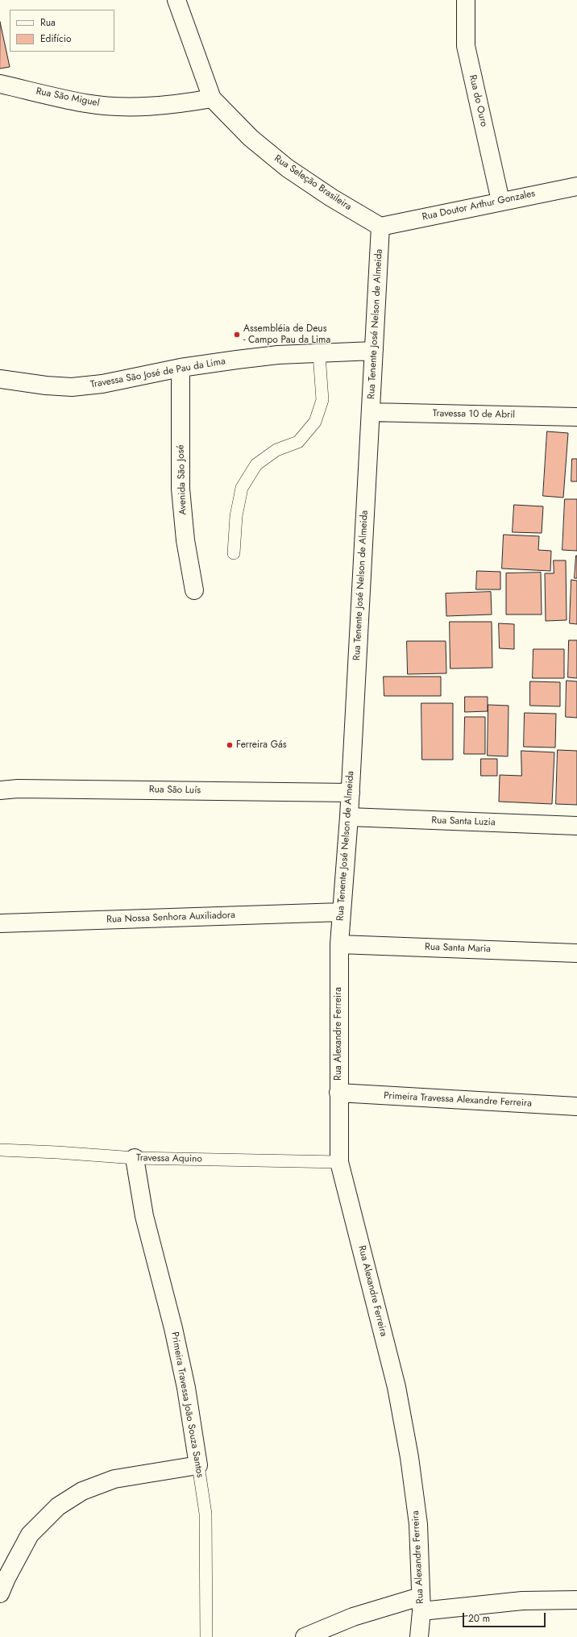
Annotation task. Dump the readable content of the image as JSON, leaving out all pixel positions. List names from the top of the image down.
{
  "streets": {
    "street": [
      "Rua São Miguel",
      "Rua do Ouro",
      "Rua Seleção Brasileira",
      "Rua Doutor Arthur Gonzales",
      "Rua Tenente José Nelson de Almeida",
      "Travessa São José de Pau da Lima",
      "Travessa 10 de Abril",
      "Avenida São José",
      "Rua São Luís",
      "Rua Santa Luzia",
      "Rua Nossa Senhora Auxiliadora",
      "Rua Santa Maria",
      "Rua Alexandre Ferreira",
      "Primeira Travessa Alexandre Ferreira",
      "Primeira Travessa João Souza Santos"
    ],
    "lane": ["Travessa Aquino"]
  },
  "crossings": [
    ["Rua São Miguel", "Rua Seleção Brasileira"],
    ["Rua do Ouro", "Rua Doutor Arthur Gonzales"],
    ["Rua Seleção Brasileira", "Rua Doutor Arthur Gonzales"],
    ["Rua Seleção Brasileira", "Rua Tenente José Nelson de Almeida"],
    ["Rua Doutor Arthur Gonzales", "Rua Tenente José Nelson de Almeida"],
    ["Rua Tenente José Nelson de Almeida", "Travessa São José de Pau da Lima"],
    ["Rua Tenente José Nelson de Almeida", "Travessa 10 de Abril"],
    ["Rua Tenente José Nelson de Almeida", "Rua São Luís"],
    ["Rua Tenente José Nelson de Almeida", "Rua Santa Luzia"],
    ["Rua Tenente José Nelson de Almeida", "Rua Nossa Senhora Auxiliadora"],
    ["Rua Tenente José Nelson de Almeida", "Rua Santa Maria"],
    ["Rua Tenente José Nelson de Almeida", "Rua Alexandre Ferreira"],
    ["Travessa São José de Pau da Lima", "Avenida São José"],
    ["Rua Santa Maria", "Rua Alexandre Ferreira"],
    ["Rua Alexandre Ferreira", "Primeira Travessa Alexandre Ferreira"],
    ["Rua Alexandre Ferreira", "Travessa Aquino"],
    ["Travessa Aquino", "Primeira Travessa João Souza Santos"]
  ],
  "places": ["Assembléia de Deus - Campo Pau da Lima", "Ferreira Gás"],
  "legend": ["Rua", "Edifício"],
  "scale_bar": "20 m"
}
